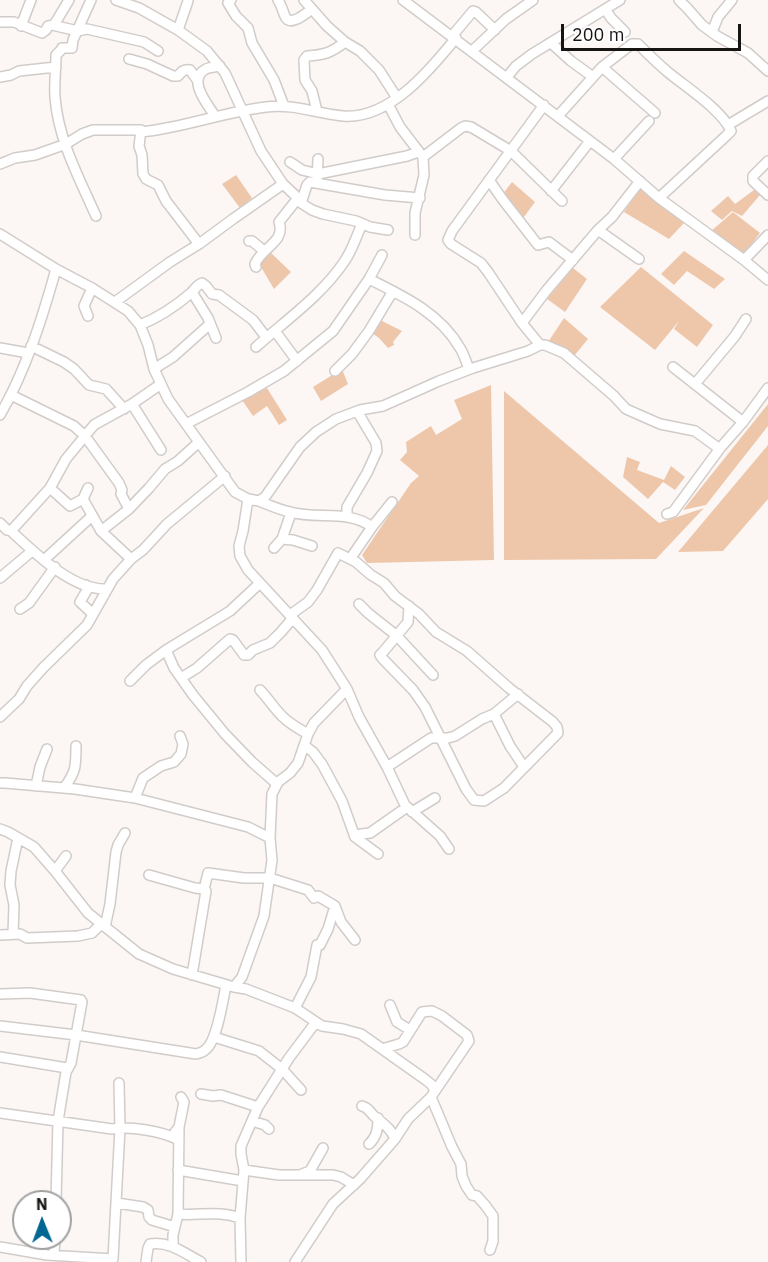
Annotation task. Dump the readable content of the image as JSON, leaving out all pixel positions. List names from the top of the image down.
{
  "scale_bar": "200 m",
  "north": "top"
}
